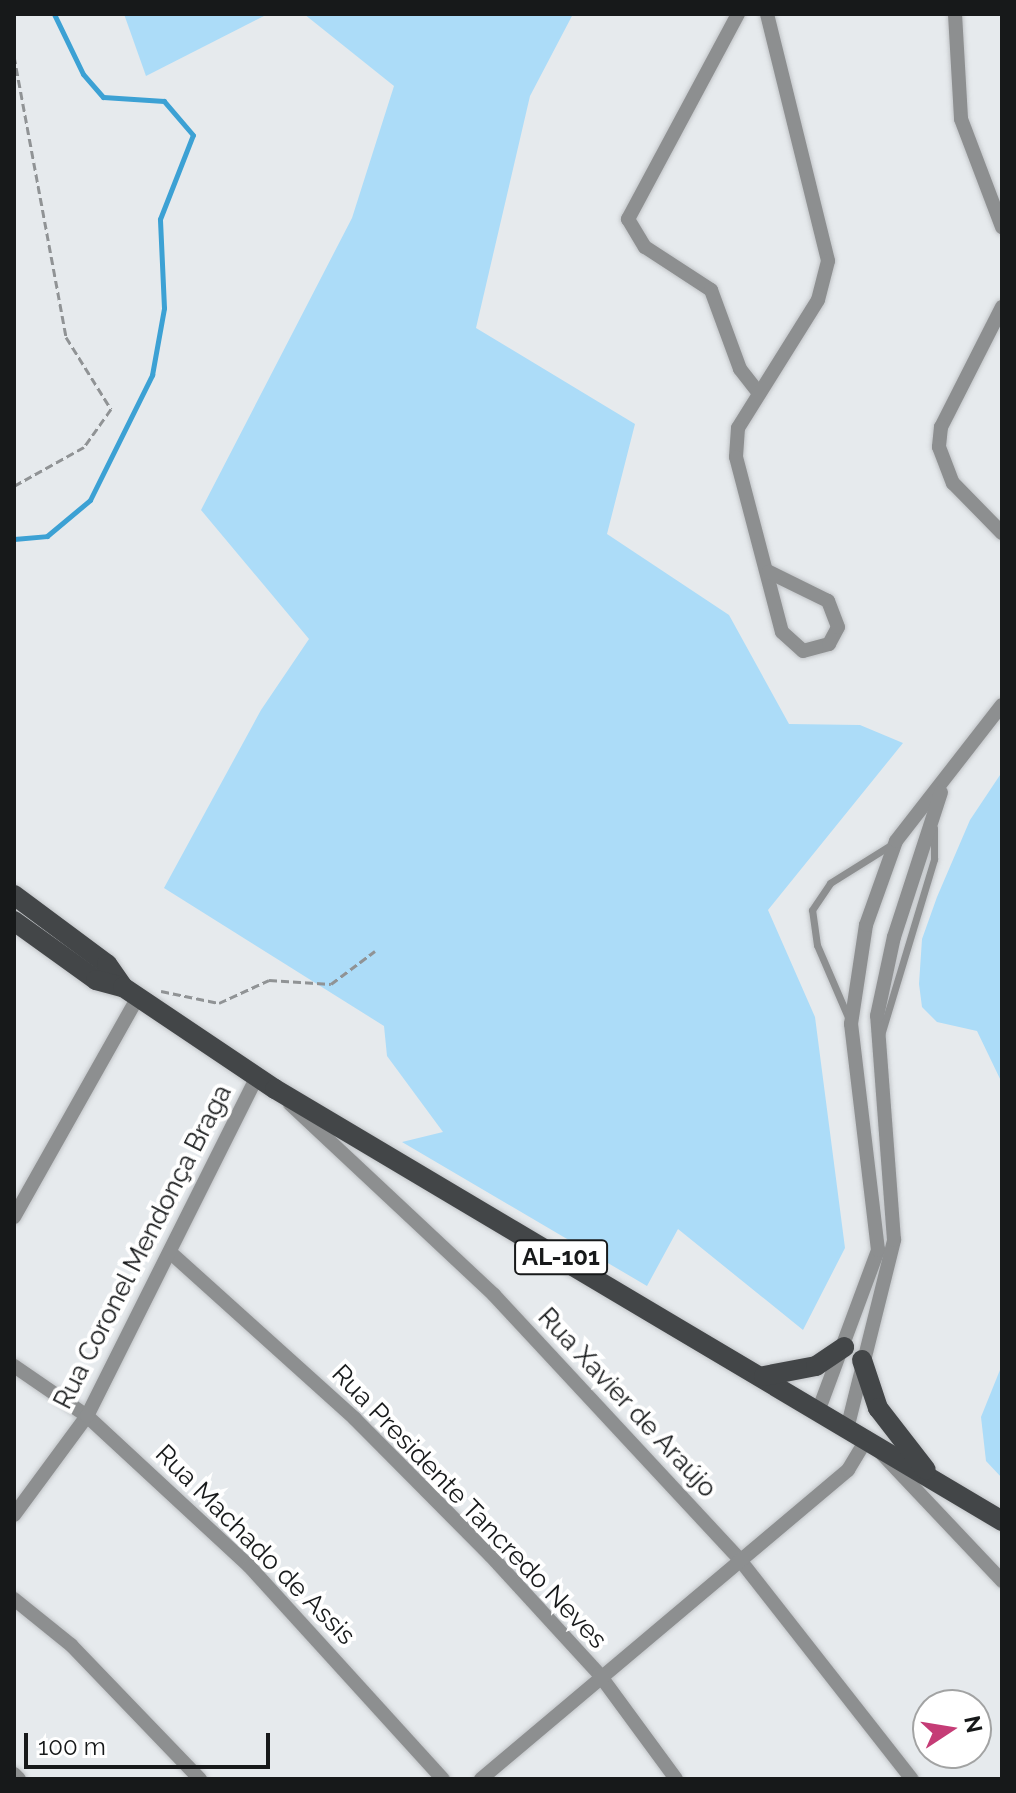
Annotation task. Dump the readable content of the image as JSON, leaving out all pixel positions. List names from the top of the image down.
{
  "streets": {
    "main road": ["AL-101"],
    "street": [
      "Rua Coronel Mendonça Braga",
      "Rua Xavier de Araújo",
      "Rua Presidente Tancredo Neves",
      "Rua Machado de Assis"
    ]
  },
  "crossings": [
    ["Rua Coronel Mendonça Braga", "AL-101"],
    ["Rua Coronel Mendonça Braga", "Rua Presidente Tancredo Neves"],
    ["Rua Coronel Mendonça Braga", "Rua Machado de Assis"],
    ["AL-101", "Rua Xavier de Araújo"]
  ],
  "scale_bar": "100 m",
  "north": "right"
}
